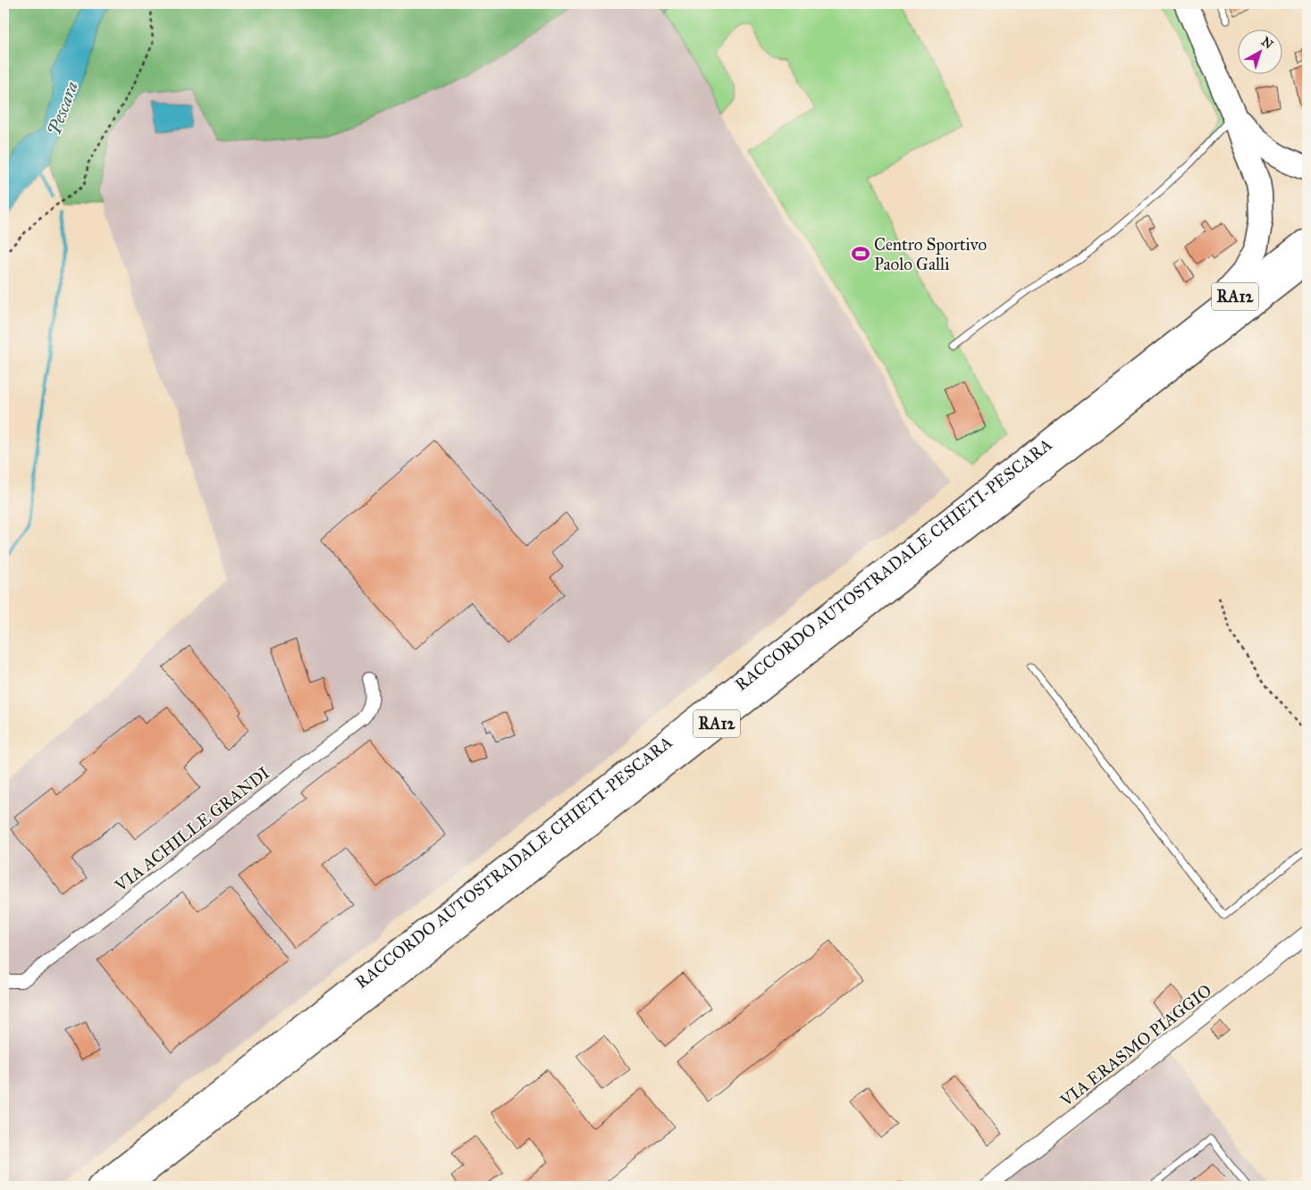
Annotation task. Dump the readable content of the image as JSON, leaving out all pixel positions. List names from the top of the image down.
{
  "streets": {
    "highway": ["RA12", "RACCORDO AUTOSTRADALE CHIETI-PESCARA"],
    "street": ["VIA ACHILLE GRANDI", "VIA ERASMO PIAGGIO"]
  },
  "water": ["Pescara"],
  "places": {
    "sports": ["Centro Sportivo Paolo Galli"]
  },
  "north": "top right"
}
